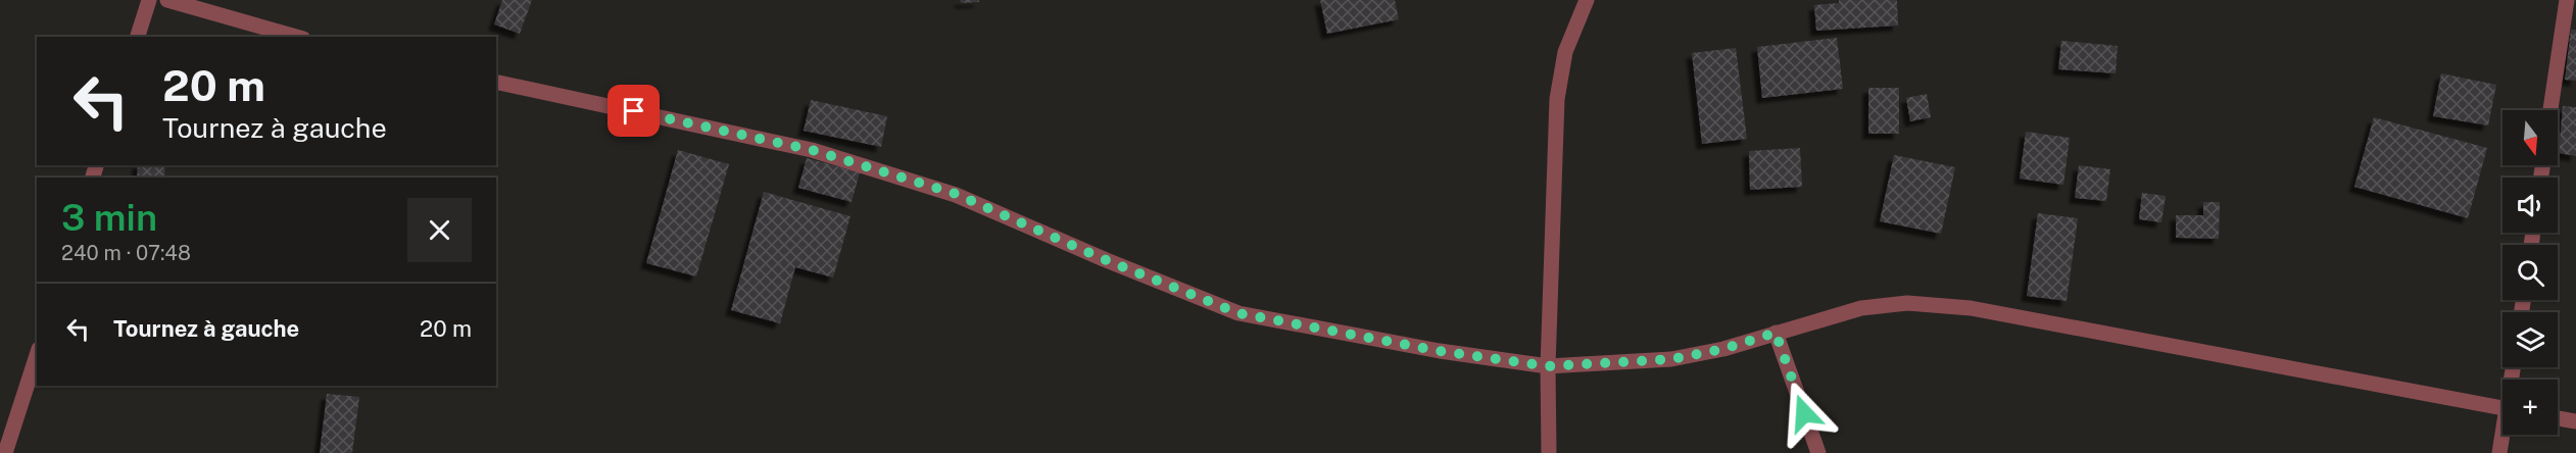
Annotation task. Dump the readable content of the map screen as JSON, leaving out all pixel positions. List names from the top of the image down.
{
  "north": "bottom",
  "page": {
    "turn": ["20 m", "Tournez à gauche"],
    "map_buttons": "+",
    "heading": ["3 min", "240 m · 07:48"],
    "list": [
      {
        "name": "Tournez à gauche",
        "value": "20 m"
      }
    ]
  }
}
